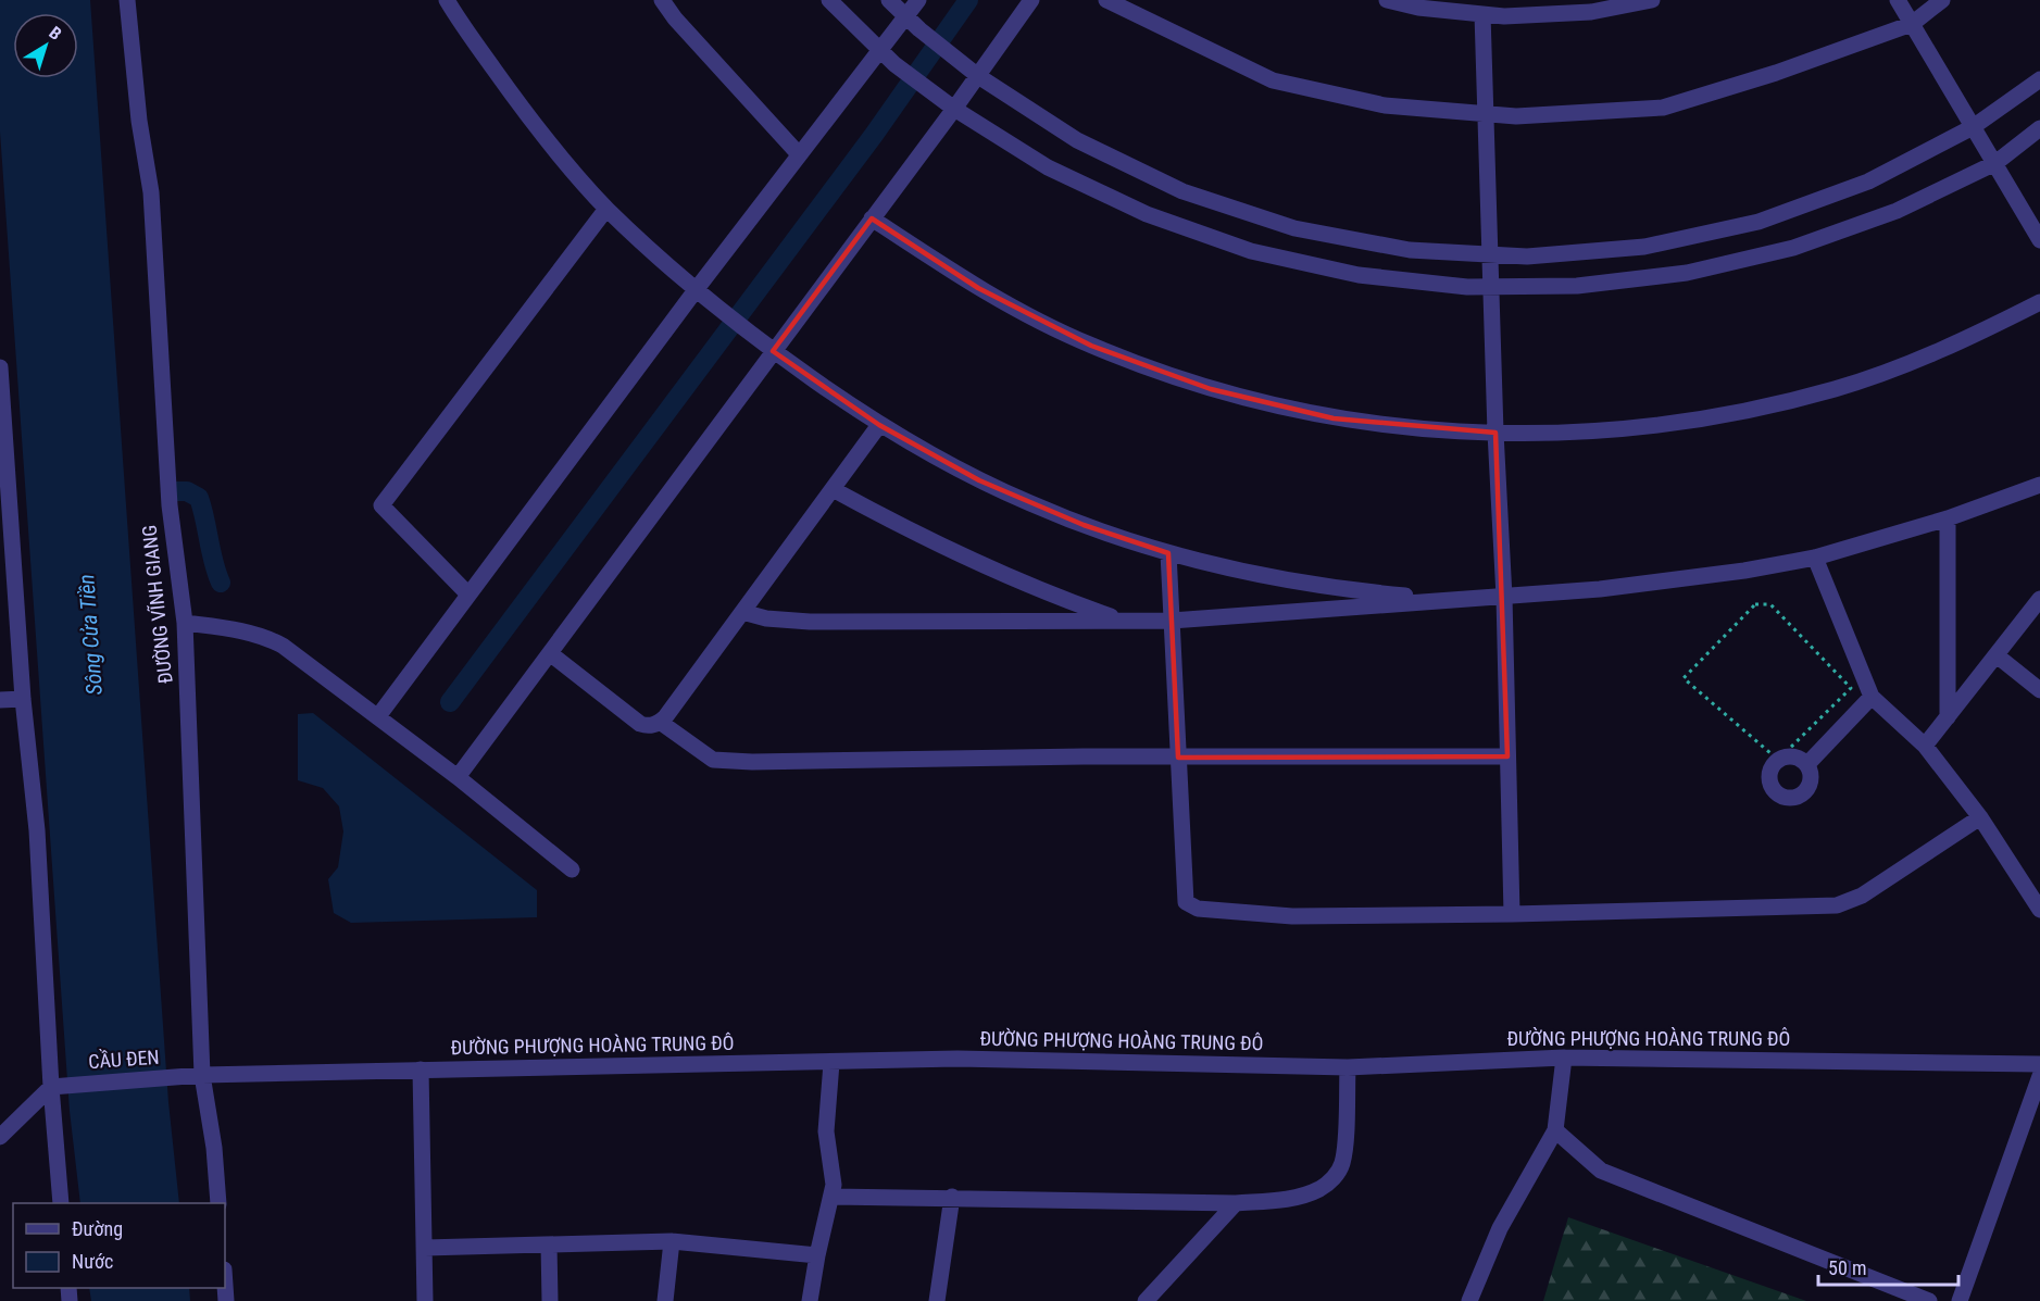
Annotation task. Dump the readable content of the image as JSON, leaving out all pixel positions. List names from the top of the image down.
{
  "streets": {
    "street": ["ĐƯỜNG VĨNH GIANG", "ĐƯỜNG PHƯỢNG HOÀNG TRUNG ĐÔ", "CẦU ĐEN"]
  },
  "crossings": [
    ["ĐƯỜNG VĨNH GIANG", "ĐƯỜNG PHƯỢNG HOÀNG TRUNG ĐÔ"],
    ["ĐƯỜNG VĨNH GIANG", "CẦU ĐEN"],
    ["ĐƯỜNG PHƯỢNG HOÀNG TRUNG ĐÔ", "CẦU ĐEN"]
  ],
  "water": ["Sông Cửa Tiền"],
  "legend": ["Đường", "Nước"],
  "scale_bar": "50 m",
  "north": "top right"
}
